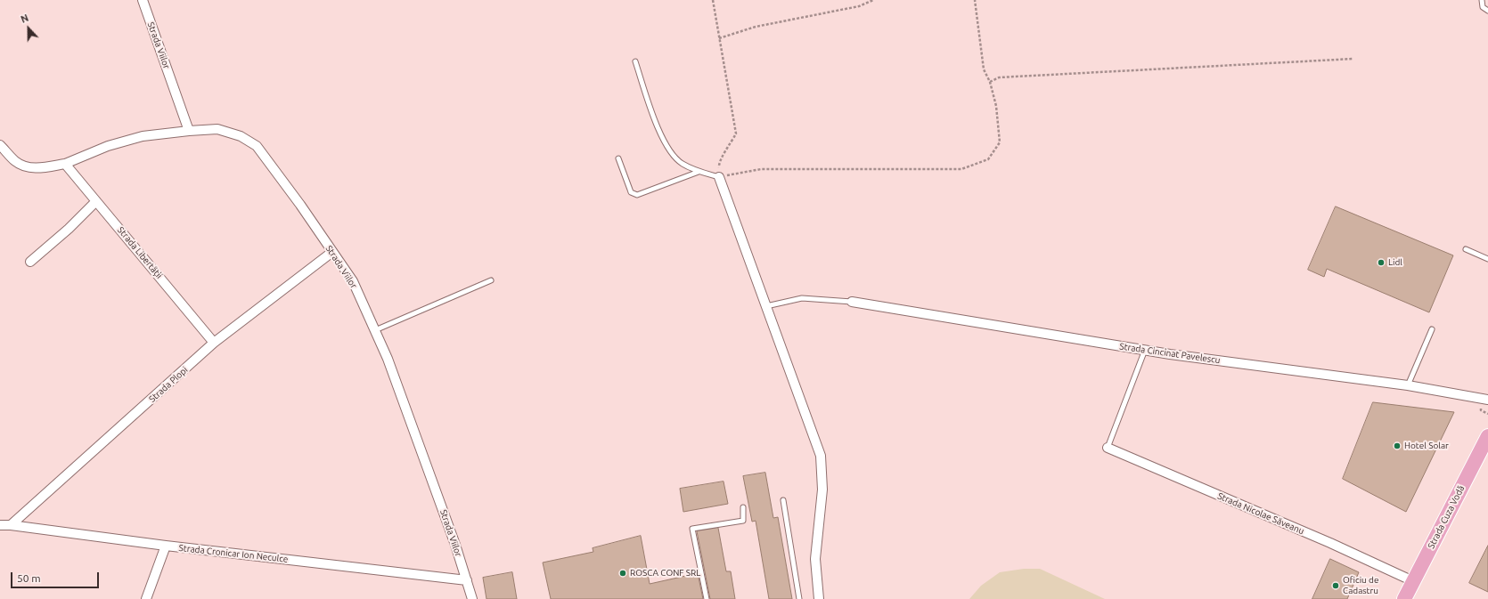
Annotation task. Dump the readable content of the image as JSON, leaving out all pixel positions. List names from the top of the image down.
{
  "streets": {
    "main road": ["Strada Cuza Vodă"],
    "street": [
      "Strada Viilor",
      "Strada Libertății",
      "Strada Cincinat Pavelescu",
      "Strada Plopi",
      "Strada Nicolae Săveanu",
      "Strada Cronicar Ion Neculce"
    ]
  },
  "crossings": [
    ["Strada Viilor", "Strada Plopi"],
    ["Strada Viilor", "Strada Cronicar Ion Neculce"],
    ["Strada Libertății", "Strada Plopi"],
    ["Strada Plopi", "Strada Cronicar Ion Neculce"],
    ["Strada Nicolae Săveanu", "Strada Cuza Vodă"]
  ],
  "places": [
    "Lidl",
    "Hotel Solar",
    "ROSCA CONF SRL",
    "Oficiu de Cadastru"
  ],
  "scale_bar": "50 m",
  "north": "top"
}
